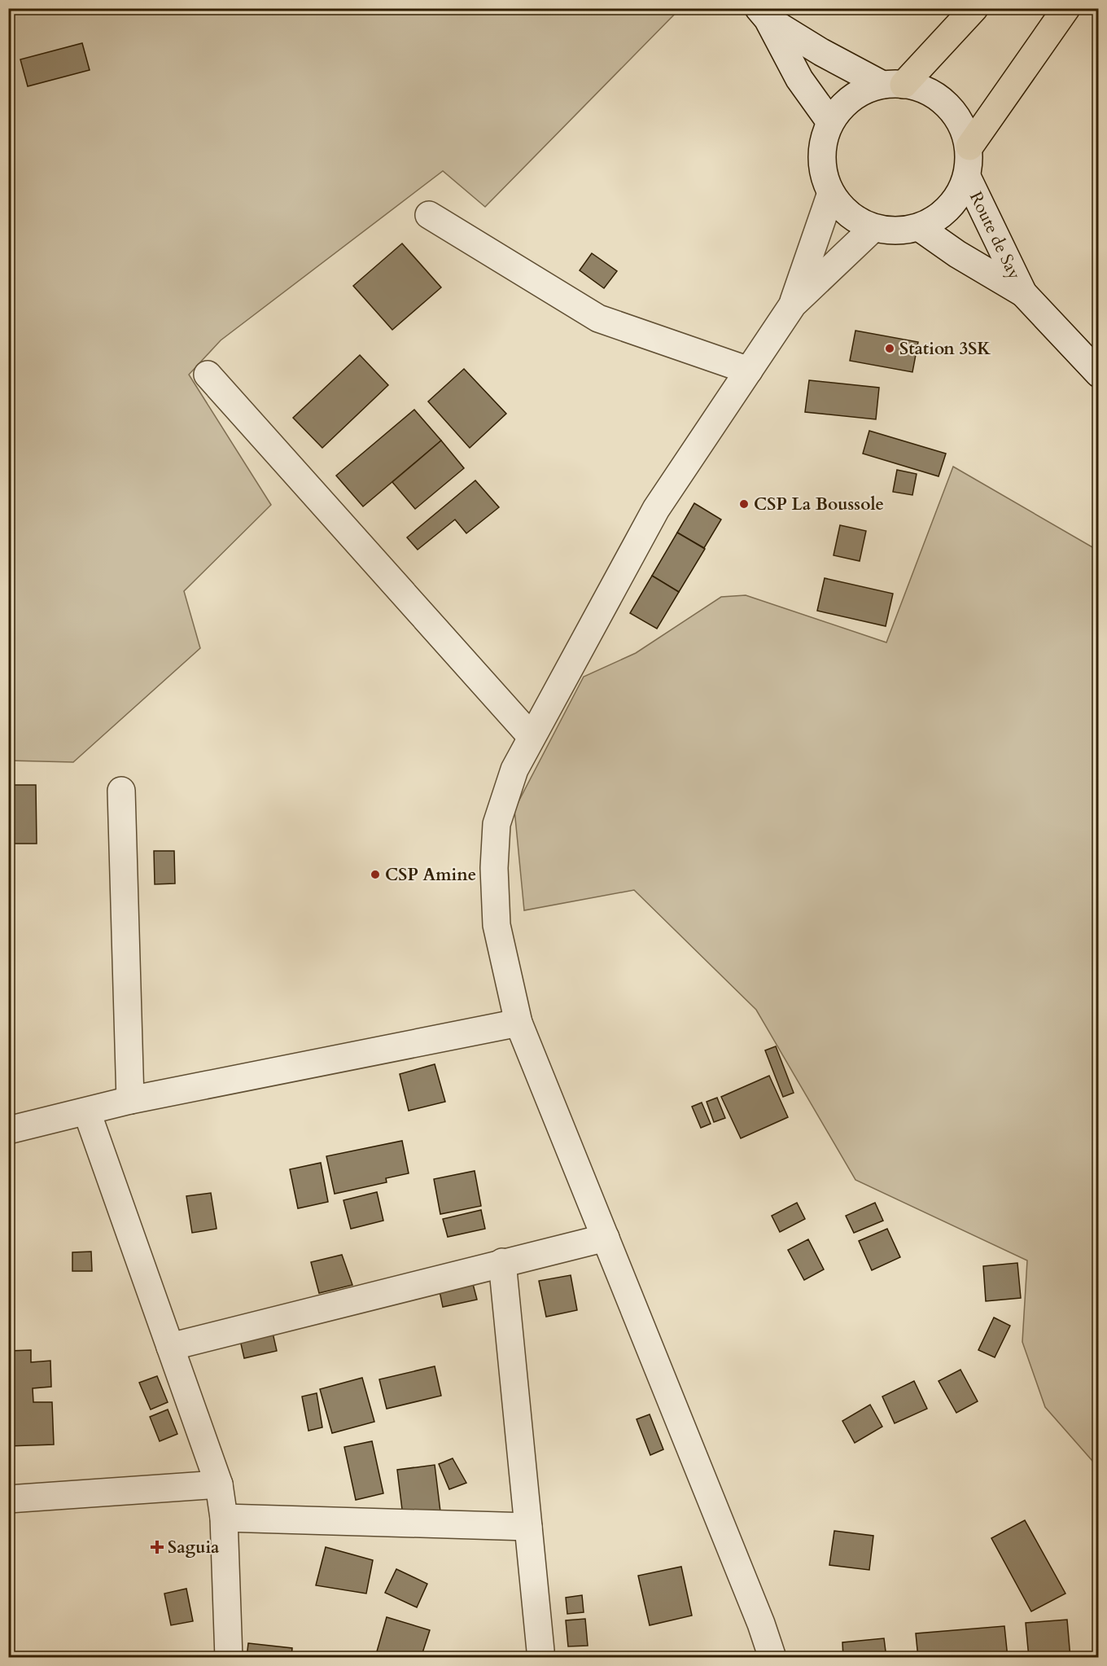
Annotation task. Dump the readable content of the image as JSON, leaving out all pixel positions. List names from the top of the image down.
{
  "streets": {
    "street": ["Route de Say"]
  },
  "places": {
    "other": ["Station 3SK", "CSP La Boussole", "CSP Amine"],
    "health": ["Saguia"]
  }
}
